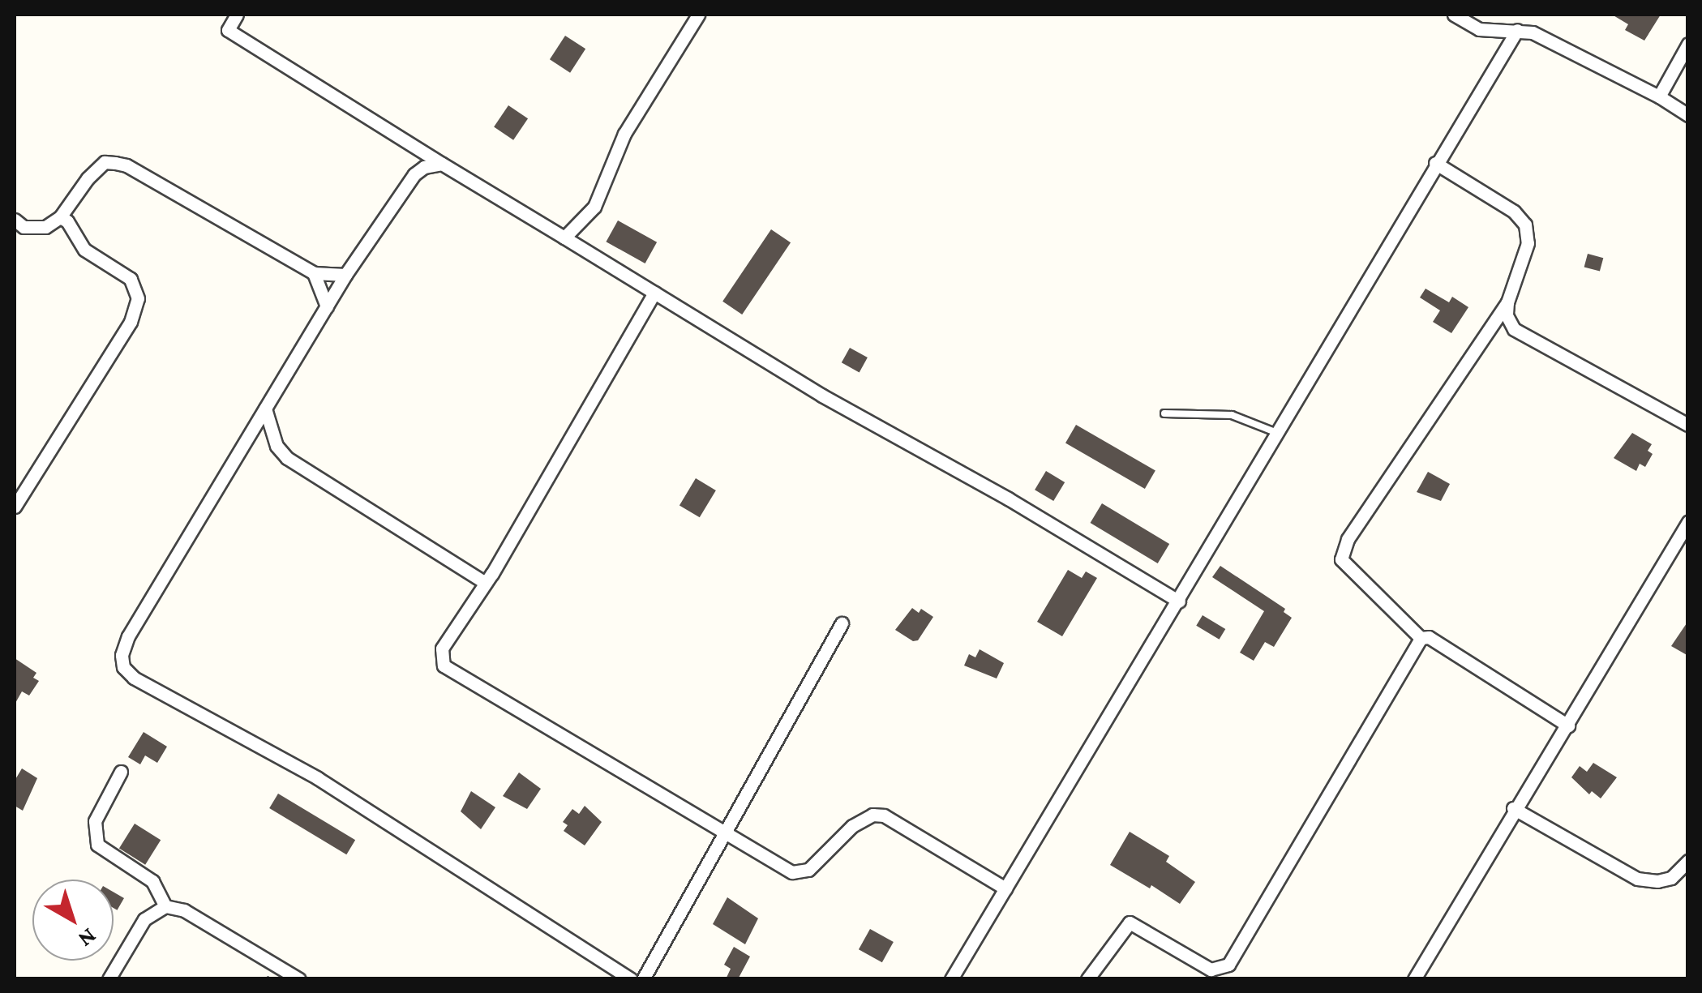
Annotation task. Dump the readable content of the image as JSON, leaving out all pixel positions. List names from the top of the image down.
{
  "north": "bottom right"
}
